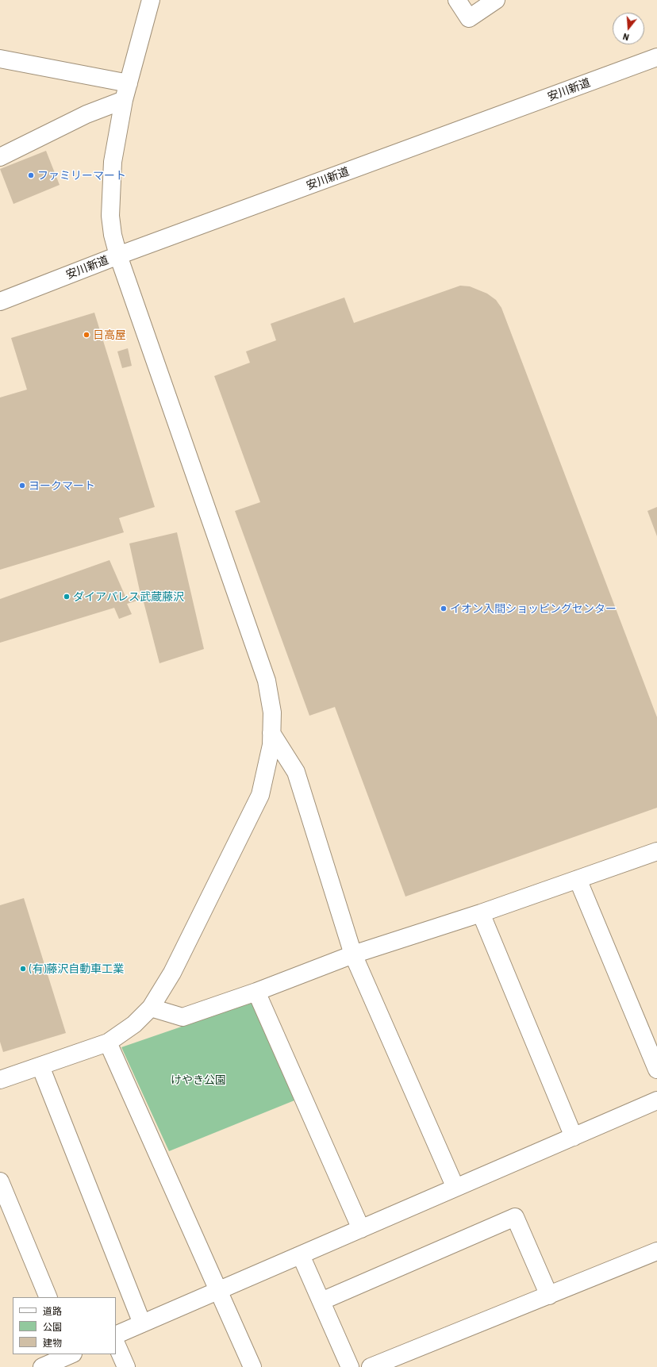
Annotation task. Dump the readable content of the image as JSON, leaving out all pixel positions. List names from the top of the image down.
{
  "streets": {
    "street": ["安川新道"]
  },
  "parks": ["けやき公園"],
  "places": [
    "ファミリーマート",
    "日高屋",
    "ヨークマート",
    "ダイアパレス武蔵藤沢",
    "イオン入間ショッピングセンター",
    "(有)藤沢自動車工業"
  ],
  "legend": ["道路", "公園", "建物"],
  "north": "bottom"
}
